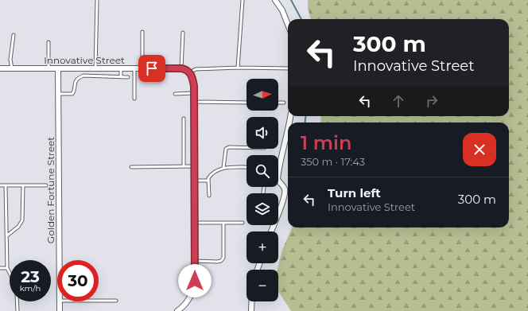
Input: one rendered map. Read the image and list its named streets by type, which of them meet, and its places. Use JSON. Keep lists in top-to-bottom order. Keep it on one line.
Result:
{"streets":{"street":["Innovative Street","Golden Fortune Street"]},"crossings":[["Innovative Street","Golden Fortune Street"]],"north":"right","page":{"turn":["300 m","Innovative Street"],"map_buttons":["+","−"],"heading":["1 min","350 m · 17:43"],"list":[{"name":"Turn left","note":"Innovative Street","value":"300 m"}],"speed":"23 km/h","limit":"30"}}
